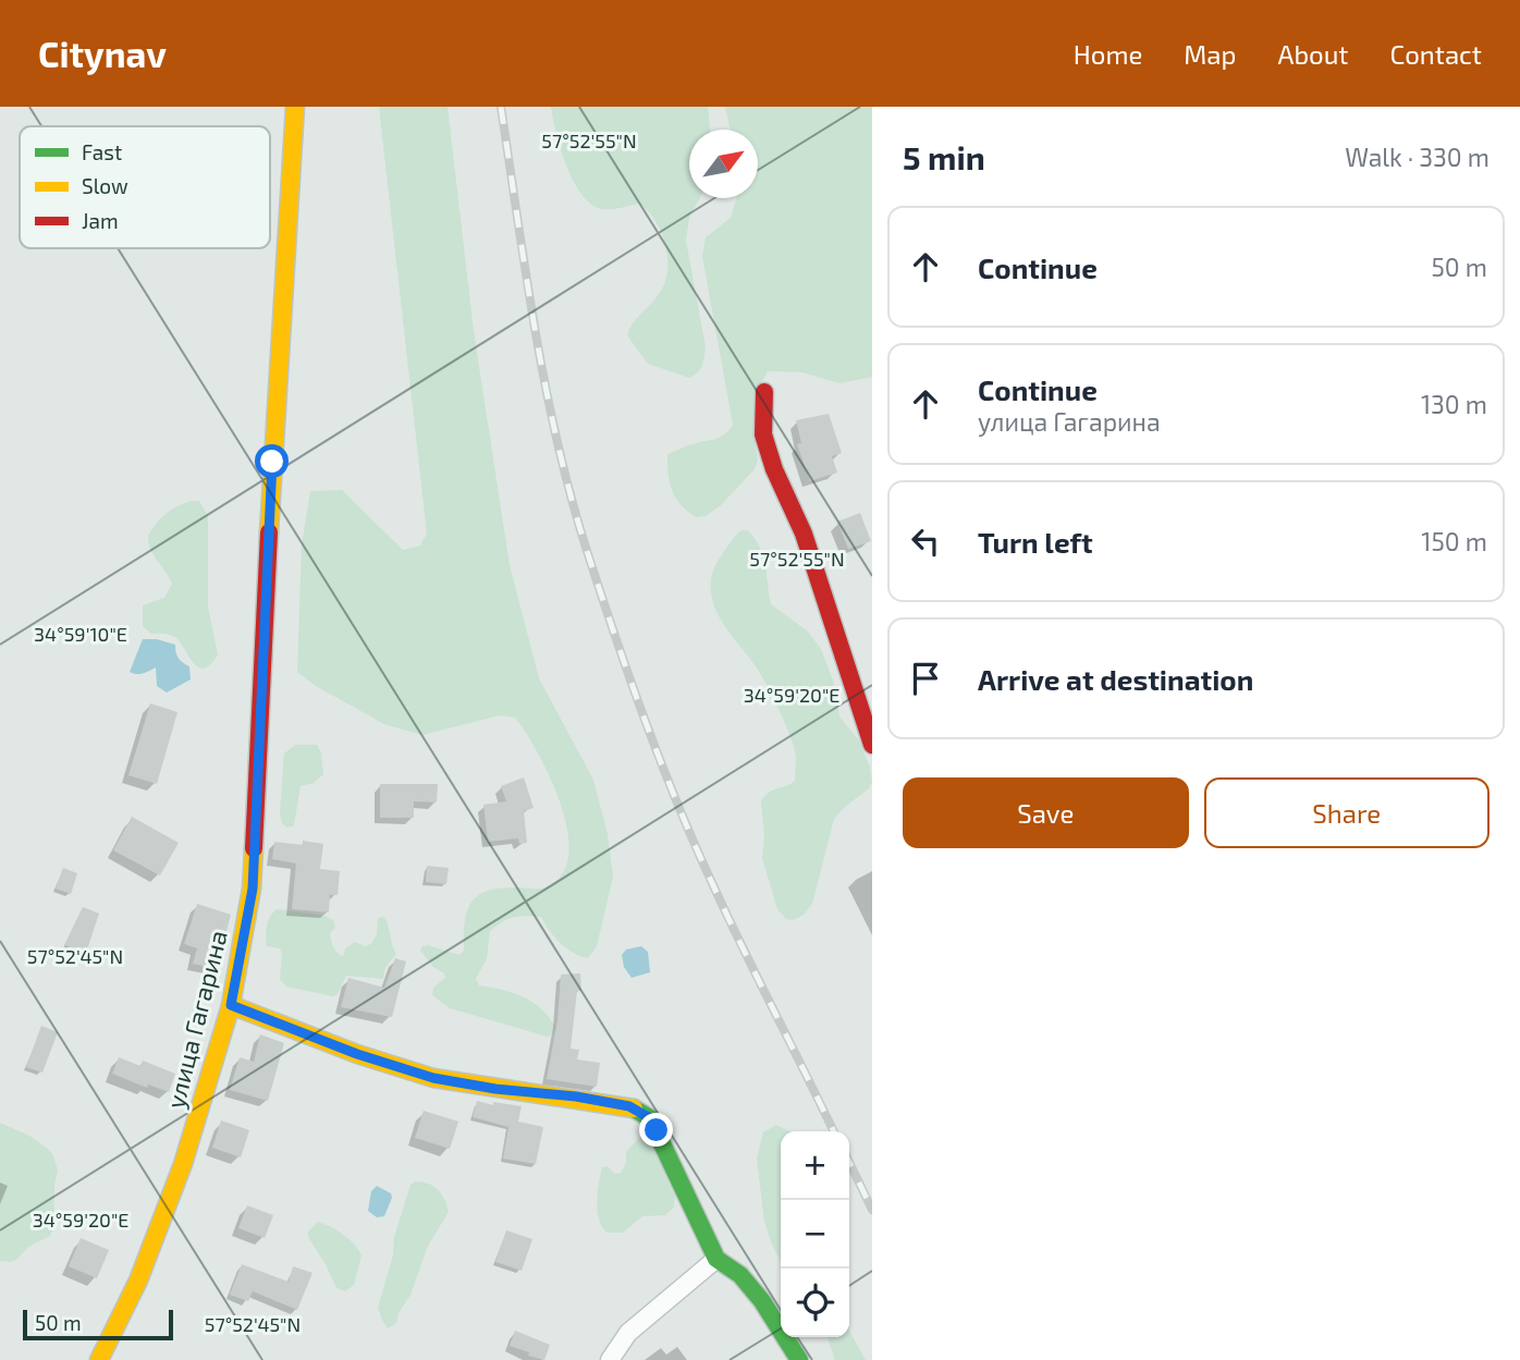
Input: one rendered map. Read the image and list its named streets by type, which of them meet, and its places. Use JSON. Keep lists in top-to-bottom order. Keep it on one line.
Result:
{"streets":{"main road":["улица Гагарина"]},"legend":["Fast","Slow","Jam"],"scale_bar":"50 m","north":"top right","page":{"header":"Citynav","nav":["Home","Map","About","Contact"],"heading":["5 min","Walk · 330 m"],"list":[["Continue","50 m"],["Continue","улица Гагарина","130 m"],["Turn left","150 m"],"Arrive at destination"],"buttons":["Save","Share"],"map_buttons":["+","−"],"scale":"50 m"},"coordinates":["57°52'55\"N","34°59'10\"E","34°59'20\"E","57°52'45\"N"]}
